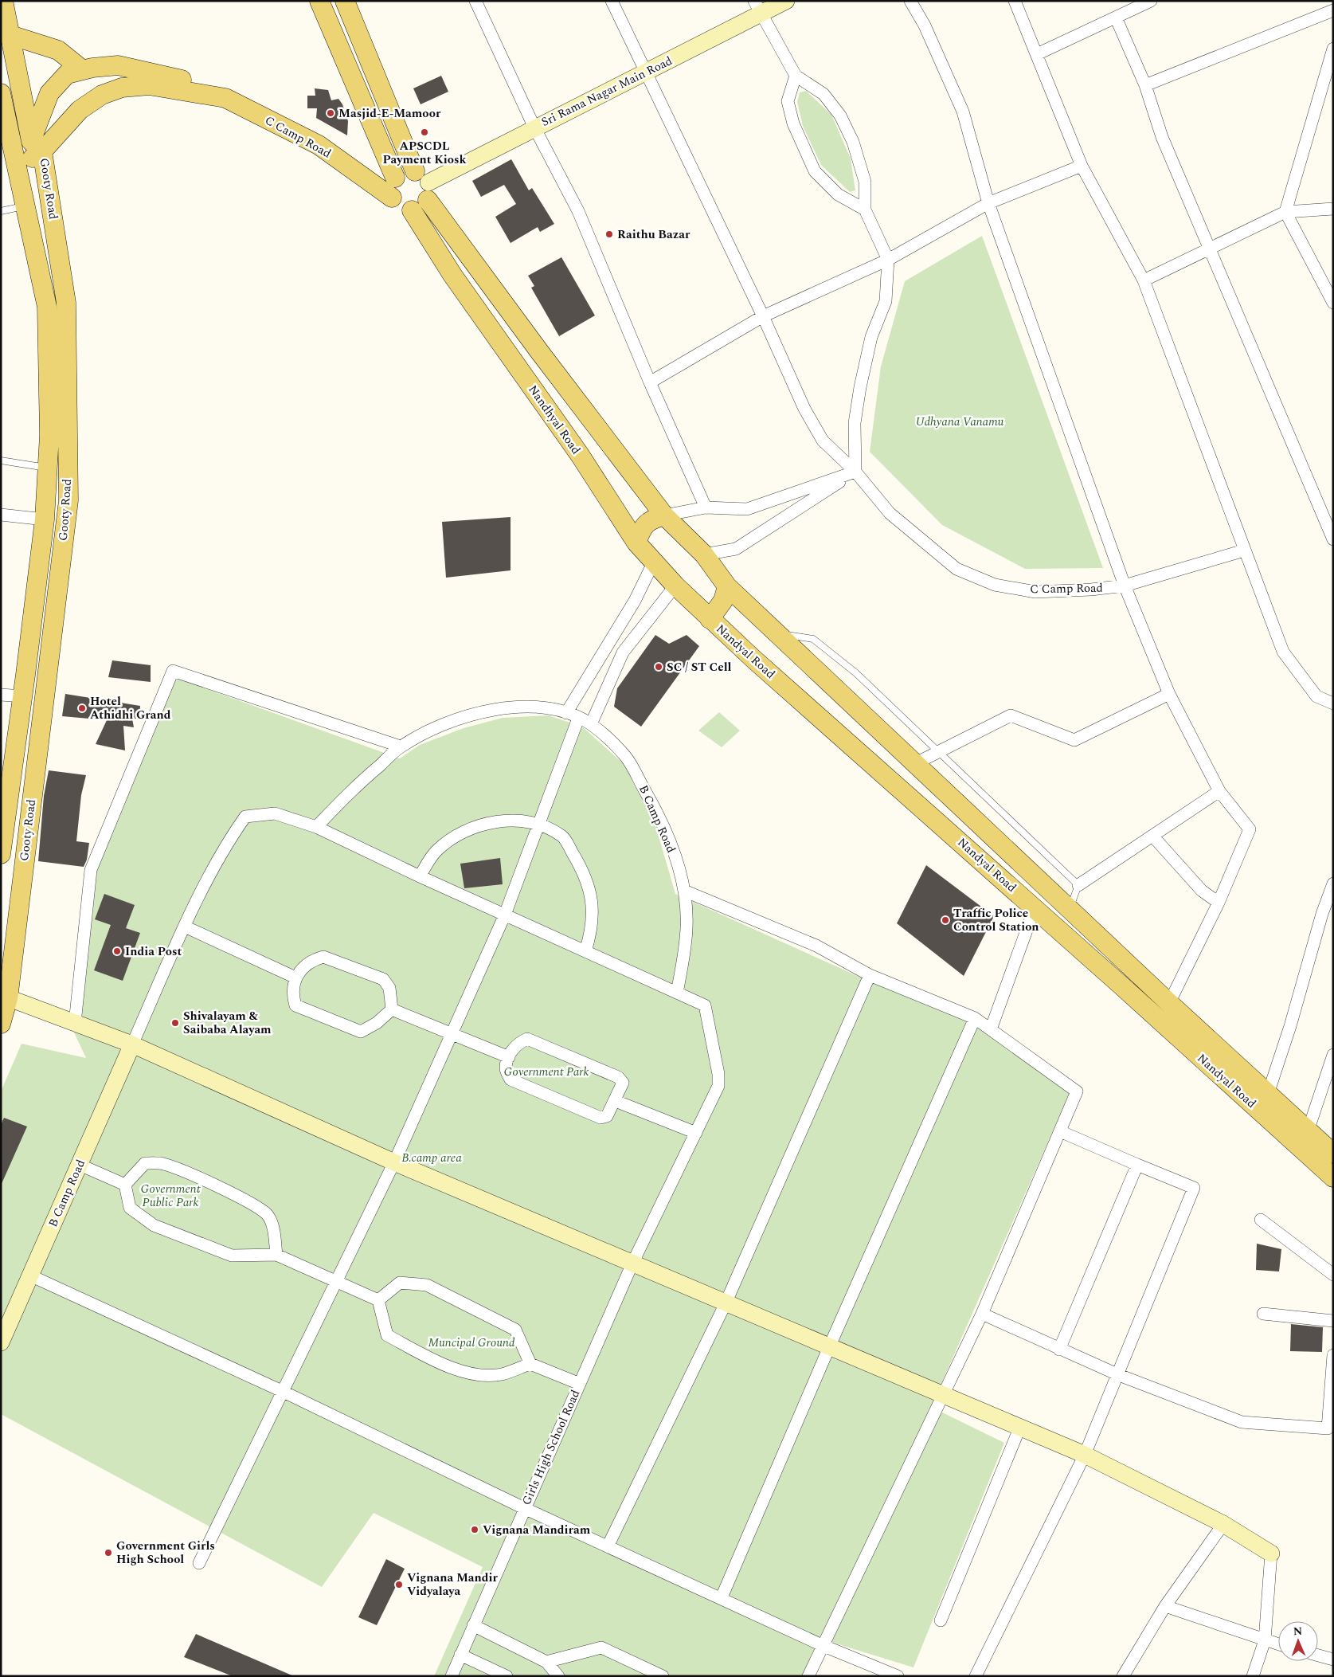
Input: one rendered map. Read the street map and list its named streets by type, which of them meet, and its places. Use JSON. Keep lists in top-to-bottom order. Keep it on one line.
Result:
{"streets":{"main road":["C Camp Road","Gooty Road","Nandhyal Road","Nandyal Road"],"street":["Sri Rama Nagar Main Road","B Camp Road","Girls High School Road"]},"crossings":[["Sri Rama Nagar Main Road","C Camp Road"],["Sri Rama Nagar Main Road","Nandhyal Road"],["Sri Rama Nagar Main Road","Nandyal Road"],["C Camp Road","Nandhyal Road"],["C Camp Road","Nandyal Road"],["Nandhyal Road","Nandyal Road"],["B Camp Road","Girls High School Road"]],"parks":["Udhyana Vanamu","Government Park","B.camp area","Government Public Park","Muncipal Ground"],"places":["Masjid-E-Mamoor","APSCDL Payment Kiosk","Raithu Bazar","SC / ST Cell","Hotel Athidhi Grand","Traffic Police Control Station","India Post","Shivalayam & Saibaba Alayam","Vignana Mandiram","Government Girls High School","Vignana Mandir Vidyalaya"],"north":"top"}
